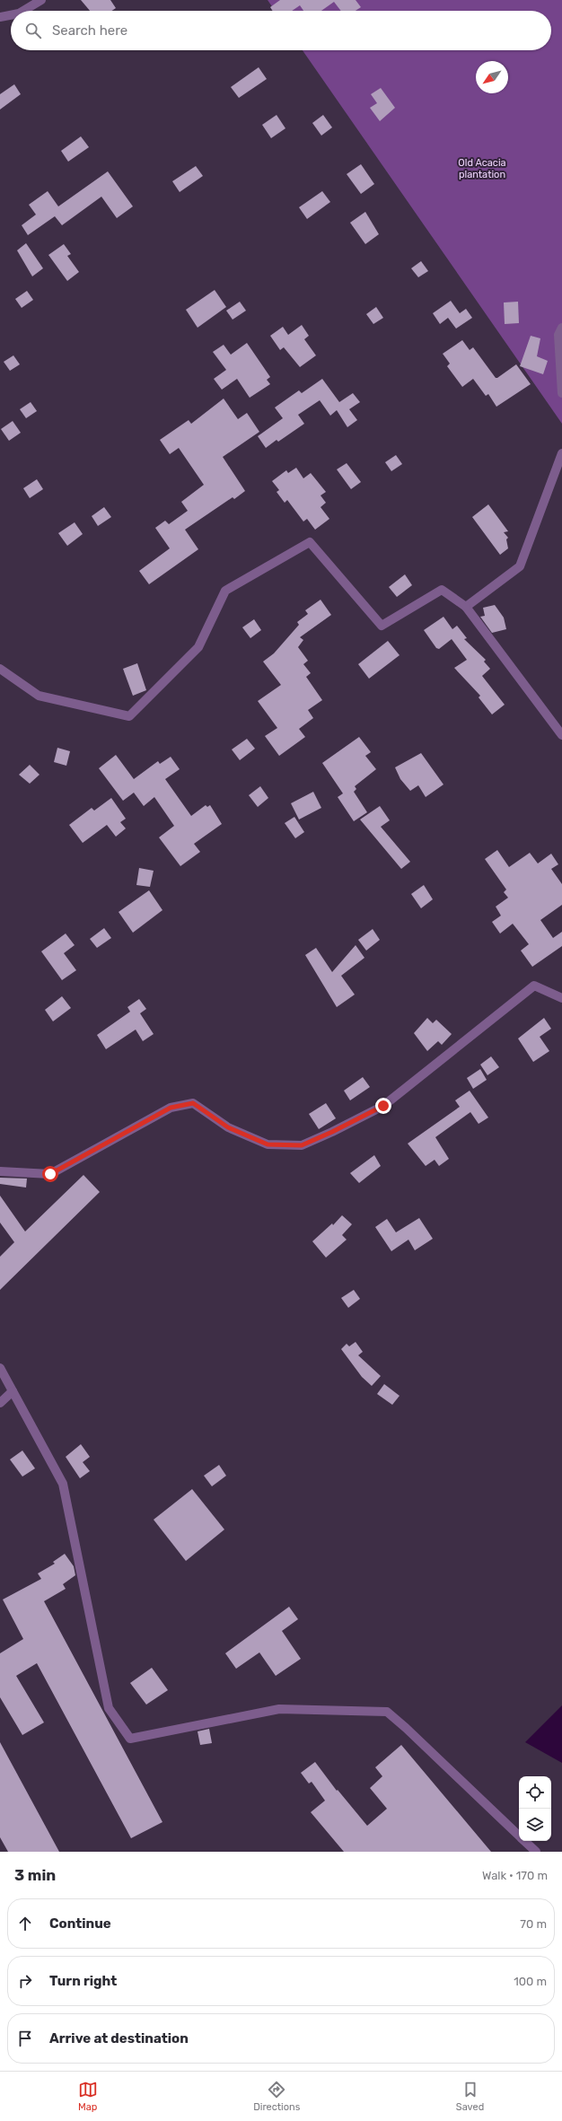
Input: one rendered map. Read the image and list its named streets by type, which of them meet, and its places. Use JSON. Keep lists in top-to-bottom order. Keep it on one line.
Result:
{"parks":["Old Acacia plantation"],"north":"bottom left","page":{"search":"Search here","heading":["3 min","Walk · 170 m"],"list":[["Continue","70 m"],["Turn right","100 m"],"Arrive at destination"],"nav":["Map","Directions","Saved"]}}
